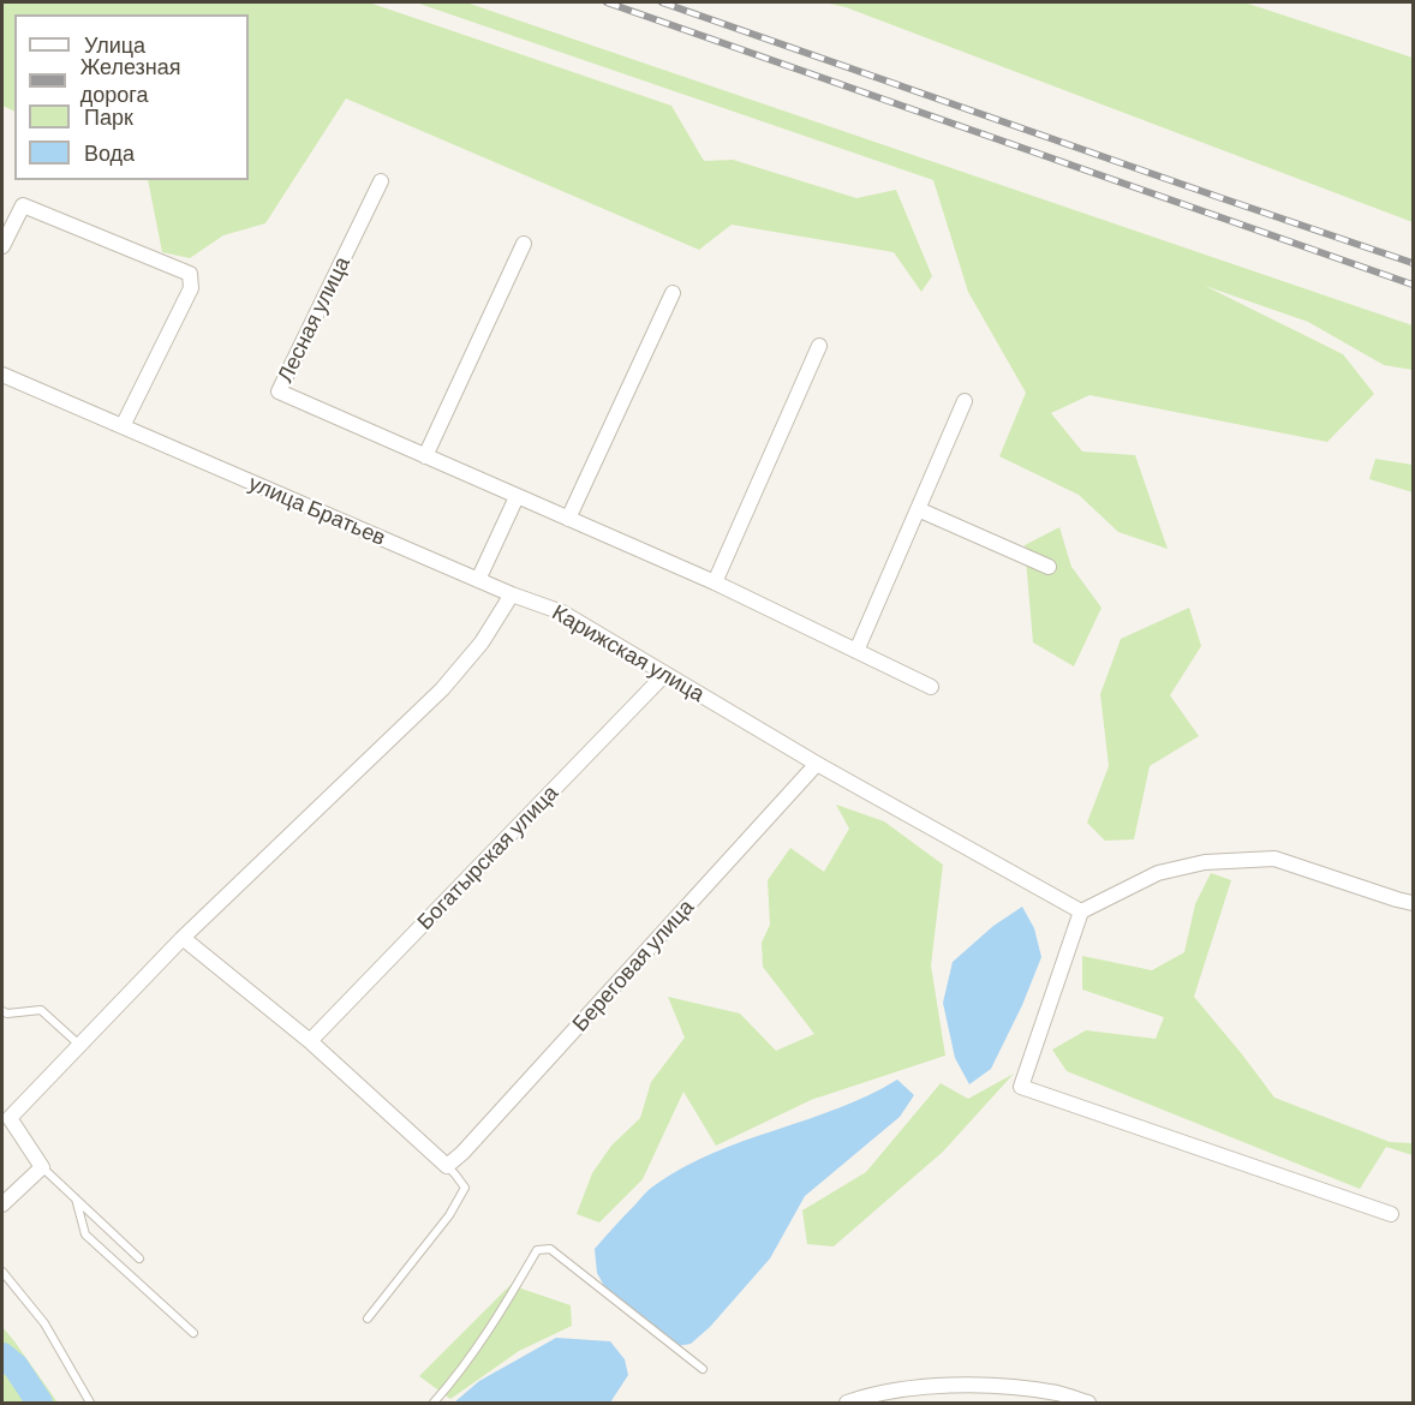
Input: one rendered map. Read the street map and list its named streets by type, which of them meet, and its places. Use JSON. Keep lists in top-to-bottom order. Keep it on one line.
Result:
{"streets":{"street":["Лесная улица","улица Братьев","Карижская улица","Богатырская улица","Береговая улица"]},"crossings":[["улица Братьев","Карижская улица"],["Карижская улица","Богатырская улица"],["Карижская улица","Береговая улица"]],"legend":["Улица","Железная дорога","Парк","Вода"]}
